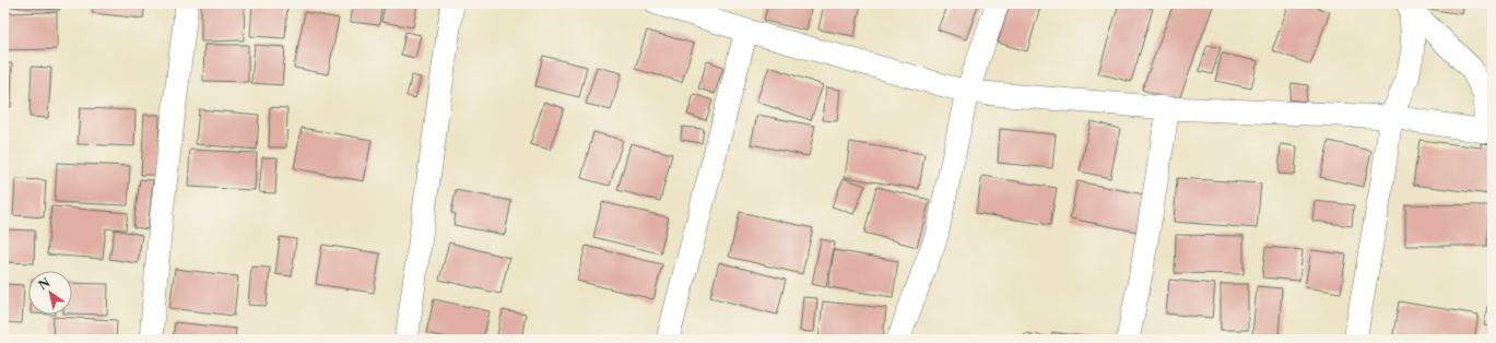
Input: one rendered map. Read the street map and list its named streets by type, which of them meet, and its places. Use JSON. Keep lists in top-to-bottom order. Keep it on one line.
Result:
{"north":"top left"}
